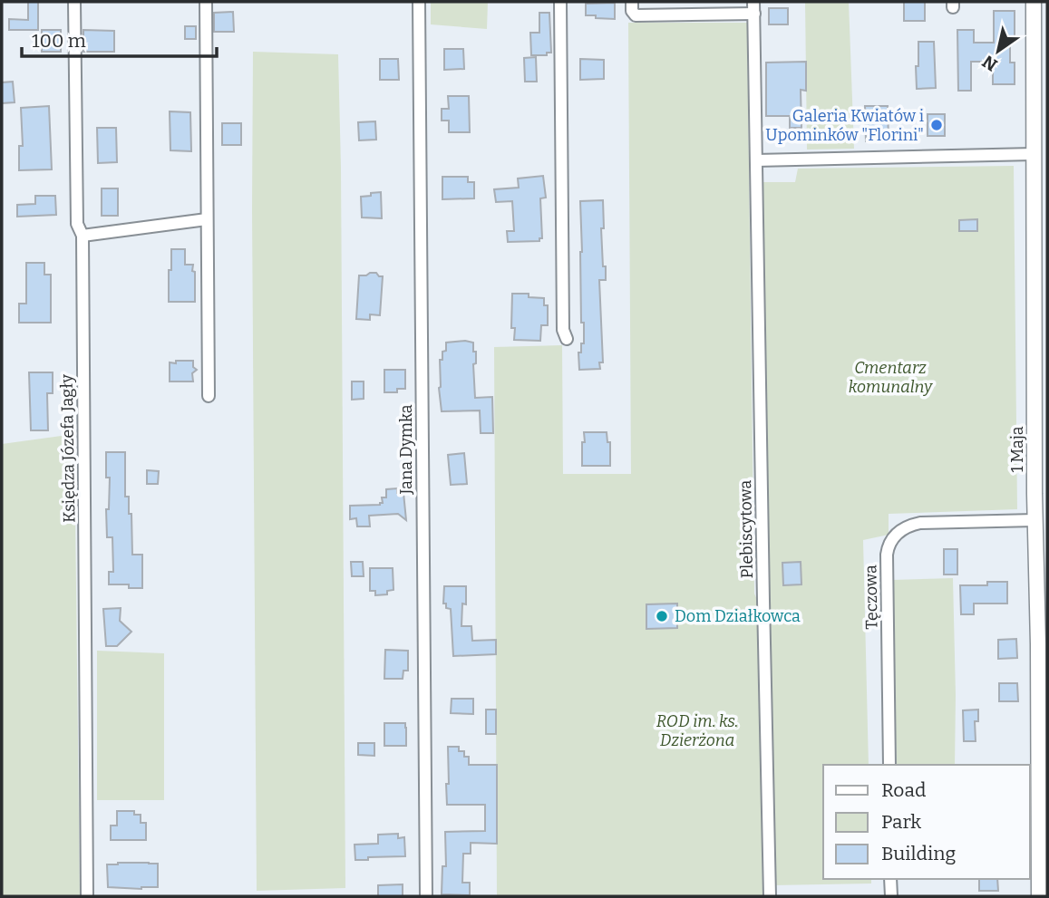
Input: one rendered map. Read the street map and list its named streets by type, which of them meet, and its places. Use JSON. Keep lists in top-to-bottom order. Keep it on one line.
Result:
{"streets":{"street":["Księdza Józefa Jagły","Jana Dymka","1 Maja","Plebiscytowa","Tęczowa"]},"crossings":[["1 Maja","Tęczowa"]],"parks":["Cmentarz komunalny","ROD im. ks. Dzierżona"],"places":["Galeria Kwiatów i Upominków \"Florini\"","Dom Działkowca"],"legend":["Road","Park","Building"],"scale_bar":"100 m","north":"bottom left"}
